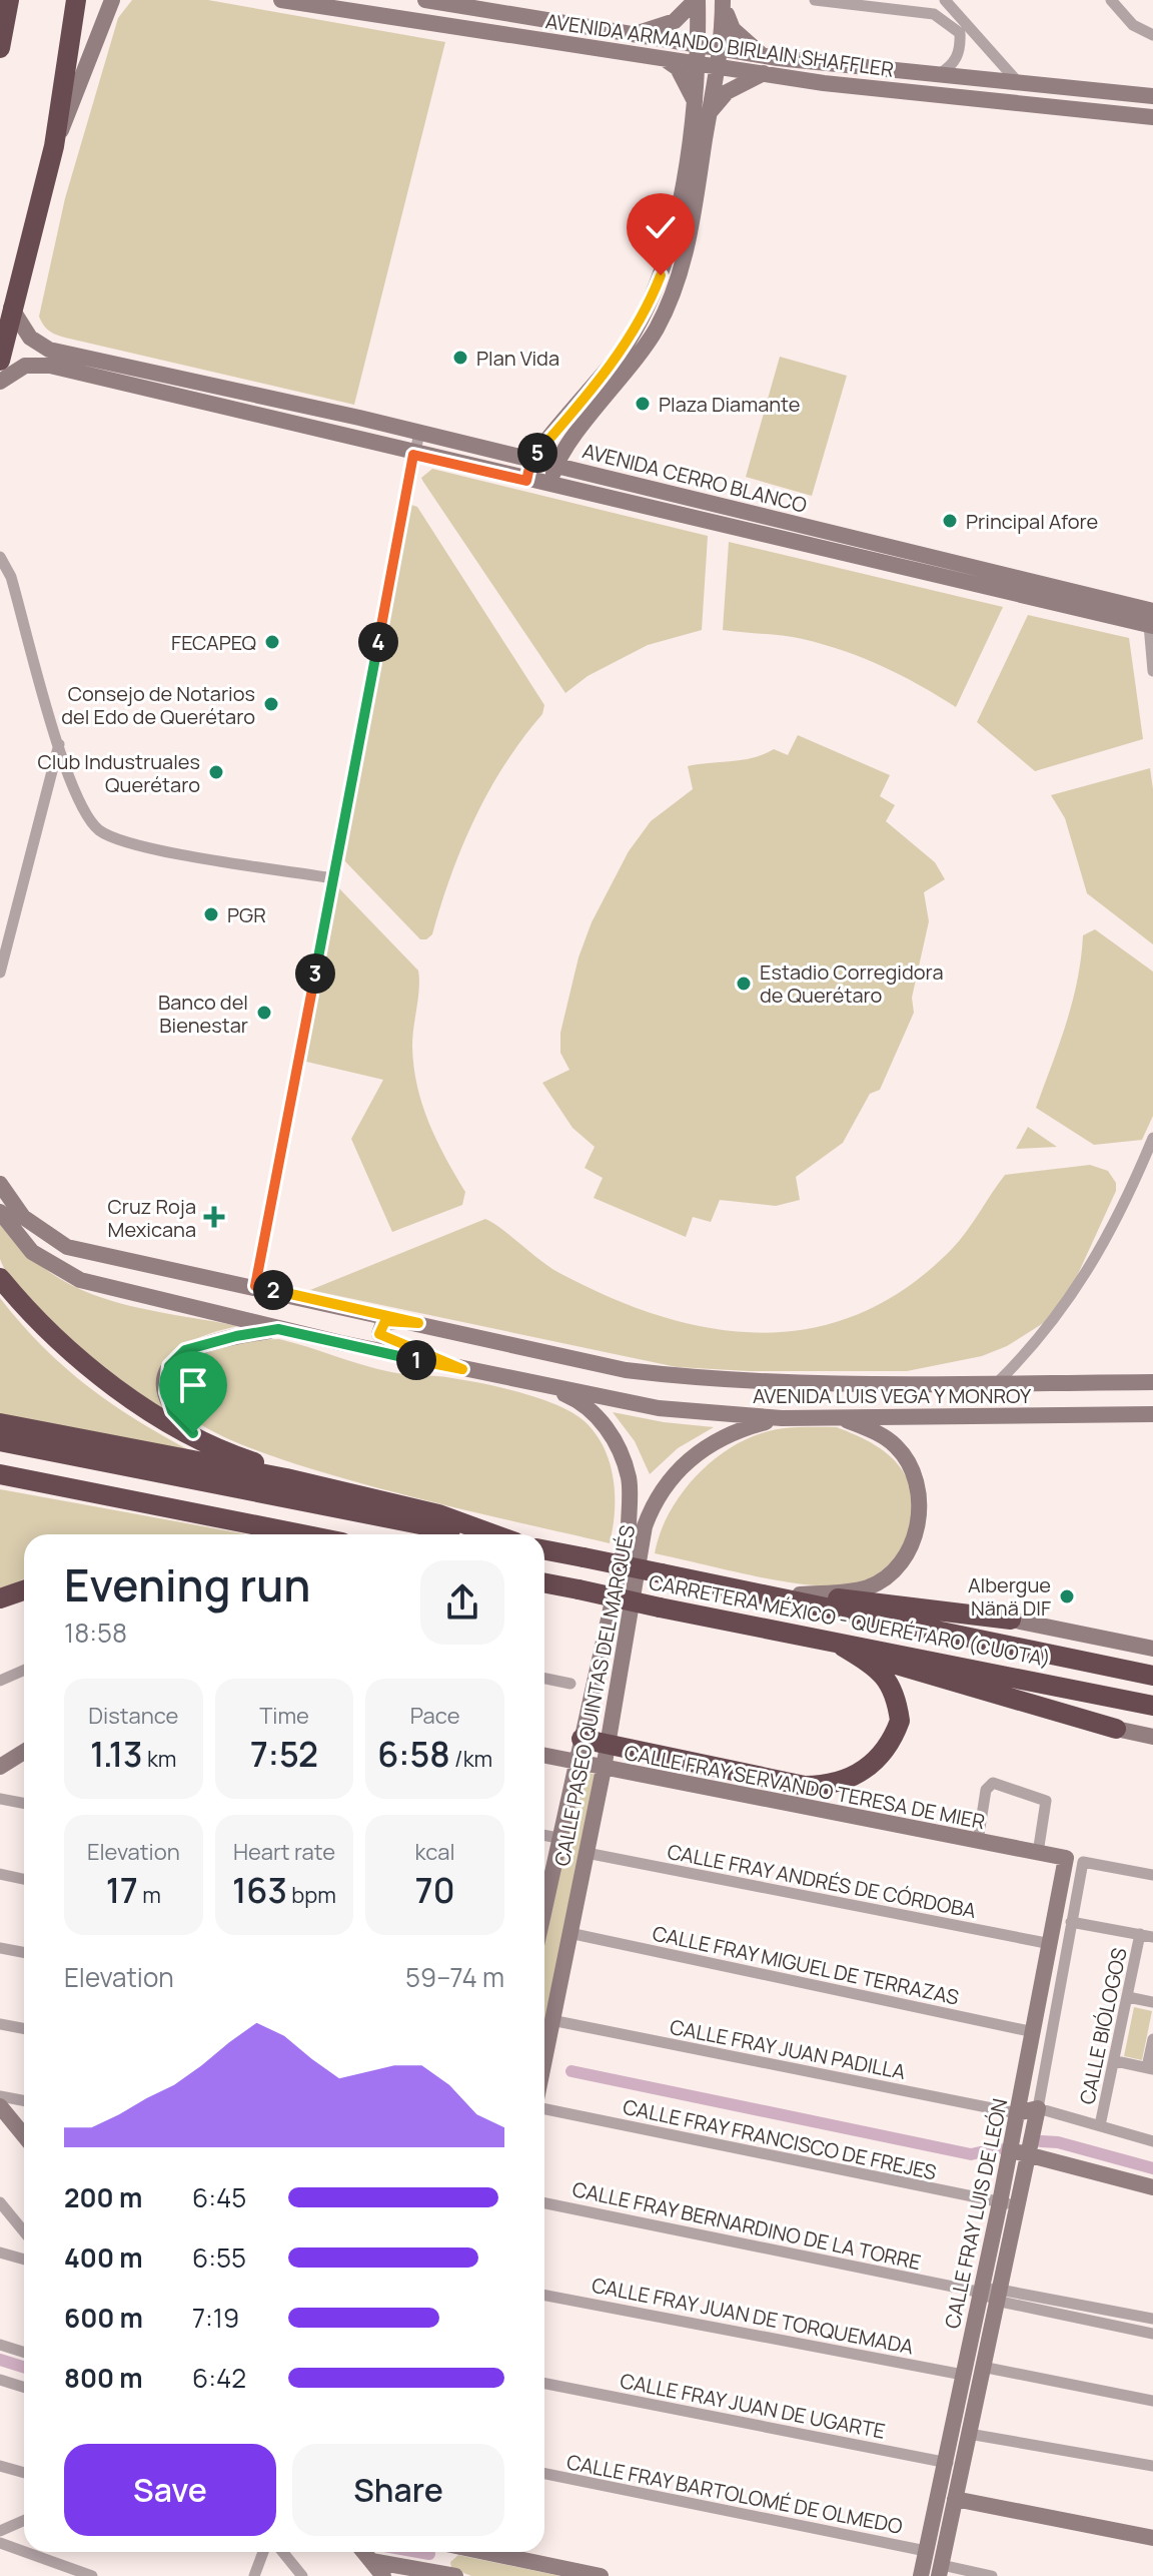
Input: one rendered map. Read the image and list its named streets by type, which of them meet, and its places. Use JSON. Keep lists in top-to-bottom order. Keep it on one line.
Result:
{"streets":{"highway":["CARRETERA MÉXICO - QUERÉTARO (CUOTA)"],"street":["AVENIDA ARMANDO BIRLAIN SHAFFLER","AVENIDA CERRO BLANCO","AVENIDA LUIS VEGA Y MONROY","CALLE PASEO QUINTAS DEL MARQUÉS","CALLE FRAY SERVANDO TERESA DE MIER","CALLE FRAY ANDRÉS DE CÓRDOBA","CALLE FRAY MIGUEL DE TERRAZAS","CALLE BIÓLOGOS","CALLE FRAY JUAN PADILLA","CALLE FRAY FRANCISCO DE FREJES","CALLE FRAY LUIS DE LEÓN","CALLE FRAY BERNARDINO DE LA TORRE","CALLE FRAY JUAN DE TORQUEMADA","CALLE FRAY JUAN DE UGARTE","CALLE FRAY BARTOLOMÉ DE OLMEDO"]},"crossings":[["AVENIDA LUIS VEGA Y MONROY","CALLE PASEO QUINTAS DEL MARQUÉS"],["CALLE PASEO QUINTAS DEL MARQUÉS","CALLE FRAY SERVANDO TERESA DE MIER"],["CALLE PASEO QUINTAS DEL MARQUÉS","CALLE FRAY ANDRÉS DE CÓRDOBA"],["CALLE PASEO QUINTAS DEL MARQUÉS","CALLE FRAY MIGUEL DE TERRAZAS"],["CALLE PASEO QUINTAS DEL MARQUÉS","CALLE FRAY JUAN PADILLA"],["CALLE FRAY SERVANDO TERESA DE MIER","CALLE FRAY LUIS DE LEÓN"],["CALLE FRAY ANDRÉS DE CÓRDOBA","CALLE FRAY LUIS DE LEÓN"],["CALLE FRAY MIGUEL DE TERRAZAS","CALLE FRAY LUIS DE LEÓN"],["CALLE FRAY JUAN PADILLA","CALLE FRAY LUIS DE LEÓN"],["CALLE FRAY FRANCISCO DE FREJES","CALLE FRAY LUIS DE LEÓN"],["CALLE FRAY LUIS DE LEÓN","CALLE FRAY BERNARDINO DE LA TORRE"],["CALLE FRAY LUIS DE LEÓN","CALLE FRAY JUAN DE TORQUEMADA"],["CALLE FRAY LUIS DE LEÓN","CALLE FRAY JUAN DE UGARTE"],["CALLE FRAY LUIS DE LEÓN","CALLE FRAY BARTOLOMÉ DE OLMEDO"]],"places":{"other":["Plan Vida","Plaza Diamante","Principal Afore","FECAPEQ","Consejo de Notarios del Edo de Querétaro","Club Industruales Querétaro","PGR","Estadio Corregidora de Querétaro","Banco del Bienestar","Albergue Nänä DIF"],"health":["Cruz Roja Mexicana"]},"page":{"pins":["5","4","3","2","1"],"heading":["Evening run","18:58"],"stats":[["Distance","1.13 km"],["Time","7:52"],["Pace","6:58 /km"],["Elevation","17 m"],["Heart rate","163 bpm"],["kcal","70"]],"chart":["Elevation","59–74 m"],"list":[{"name":"200 m","note":"6:45"},{"name":"400 m","note":"6:55"},{"name":"600 m","note":"7:19"},{"name":"800 m","note":"6:42"}],"buttons":["Save","Share"]}}
